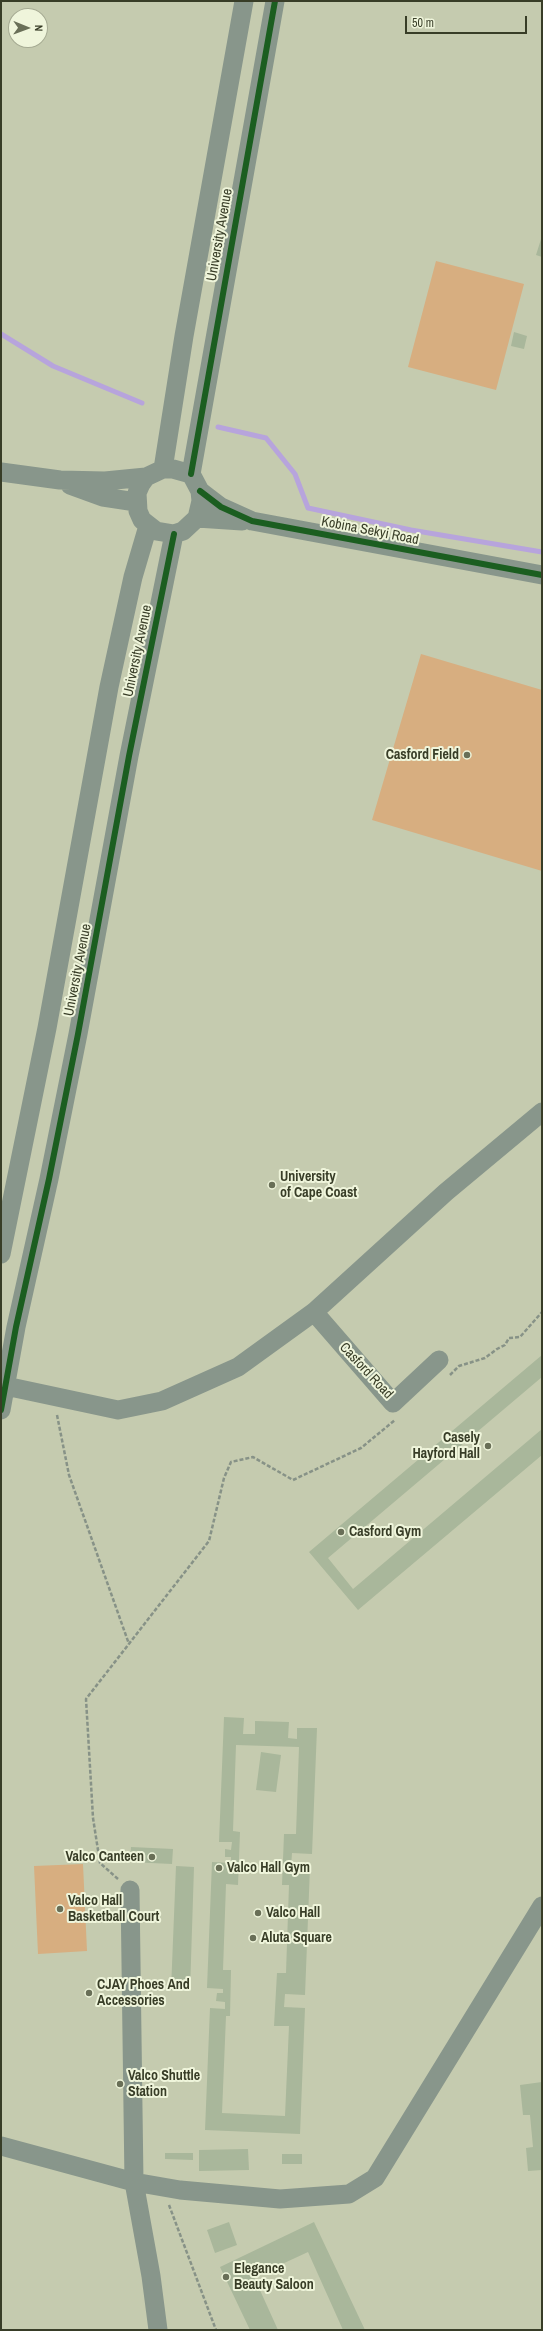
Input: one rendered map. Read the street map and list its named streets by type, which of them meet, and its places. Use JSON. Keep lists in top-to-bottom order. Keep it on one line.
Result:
{"streets":{"street":["University Avenue","Kobina Sekyi Road","Casford Road"]},"crossings":[["University Avenue","Kobina Sekyi Road"]],"places":["Casford Field","University of Cape Coast","Casely Hayford Hall","Casford Gym","Valco Canteen","Valco Hall Gym","Valco Hall Basketball Court","Valco Hall","Aluta Square","CJAY Phoes And Accessories","Valco Shuttle Station","Elegance Beauty Saloon"],"scale_bar":"50 m","north":"right"}
